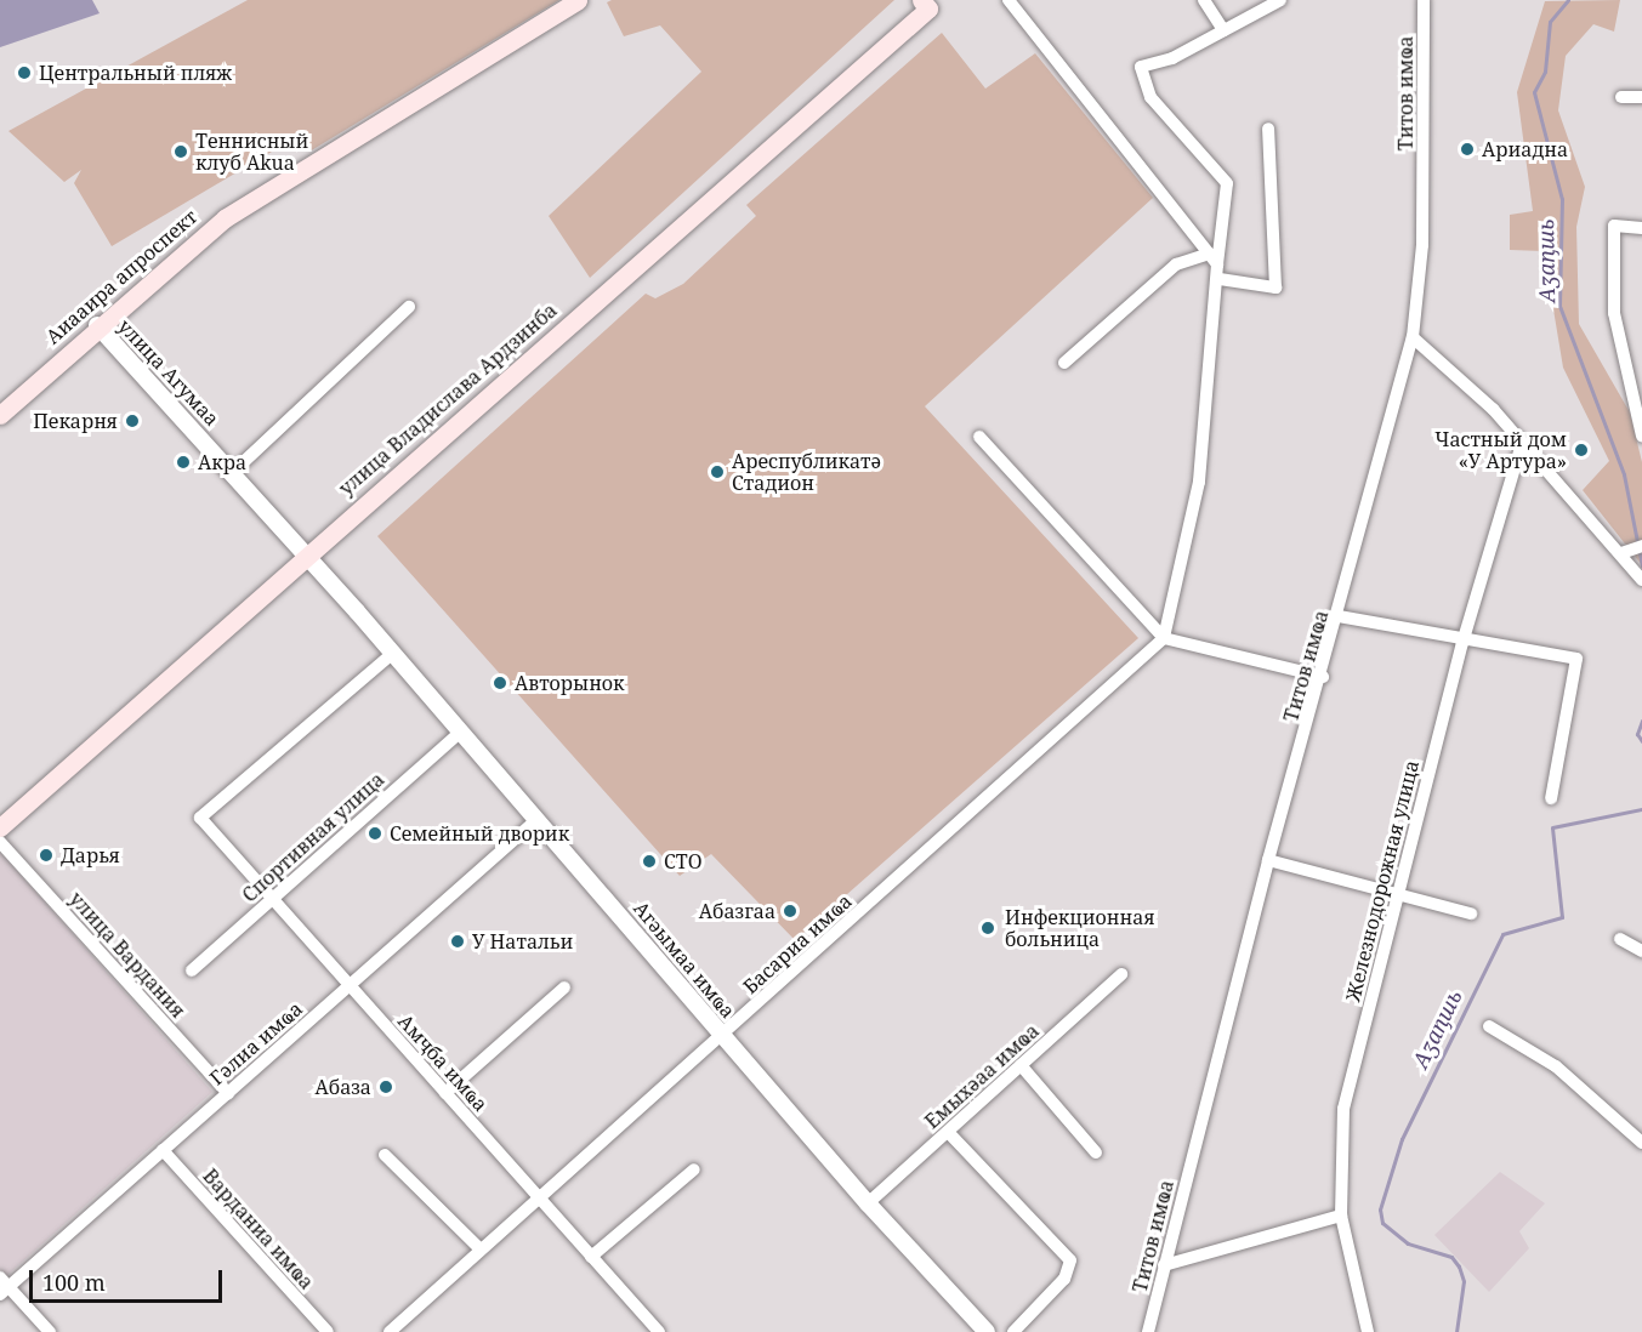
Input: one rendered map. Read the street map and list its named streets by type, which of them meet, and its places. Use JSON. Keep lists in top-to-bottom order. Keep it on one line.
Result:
{"streets":{"main road":["Аиааира апроспект","улица Владислава Ардзинба"],"street":["Титов имҩа","улица Агумаа","Спортивная улица","Железнодорожная улица","Басариа имҩа","улица Вардания","Агәымаа имҩа","Гәлиа имҩа","Амҷба имҩа","Емыхәаа имҩа","Варданиа имҩа"]},"crossings":[["Аиааира апроспект","улица Агумаа"],["улица Агумаа","улица Владислава Ардзинба"],["улица Агумаа","Агәымаа имҩа"],["Спортивная улица","Агәымаа имҩа"],["Спортивная улица","Амҷба имҩа"],["Басариа имҩа","Агәымаа имҩа"],["Басариа имҩа","Амҷба имҩа"],["улица Вардания","Гәлиа имҩа"],["Агәымаа имҩа","Гәлиа имҩа"],["Агәымаа имҩа","Амҷба имҩа"],["Агәымаа имҩа","Емыхәаа имҩа"],["Гәлиа имҩа","Амҷба имҩа"],["Гәлиа имҩа","Варданиа имҩа"]],"water":["Аӡаԥшь"],"places":["Центральный пляж","Ариадна","Теннисный клуб Akua","Пекарня","Частный дом «У Артура»","Акра","Ареспубликатә Стадион","Авторынок","Семейный дворик","Дарья","СТО","Абазгаа","Инфекционная больница","У Натальи","Абаза"],"scale_bar":"100 m"}
